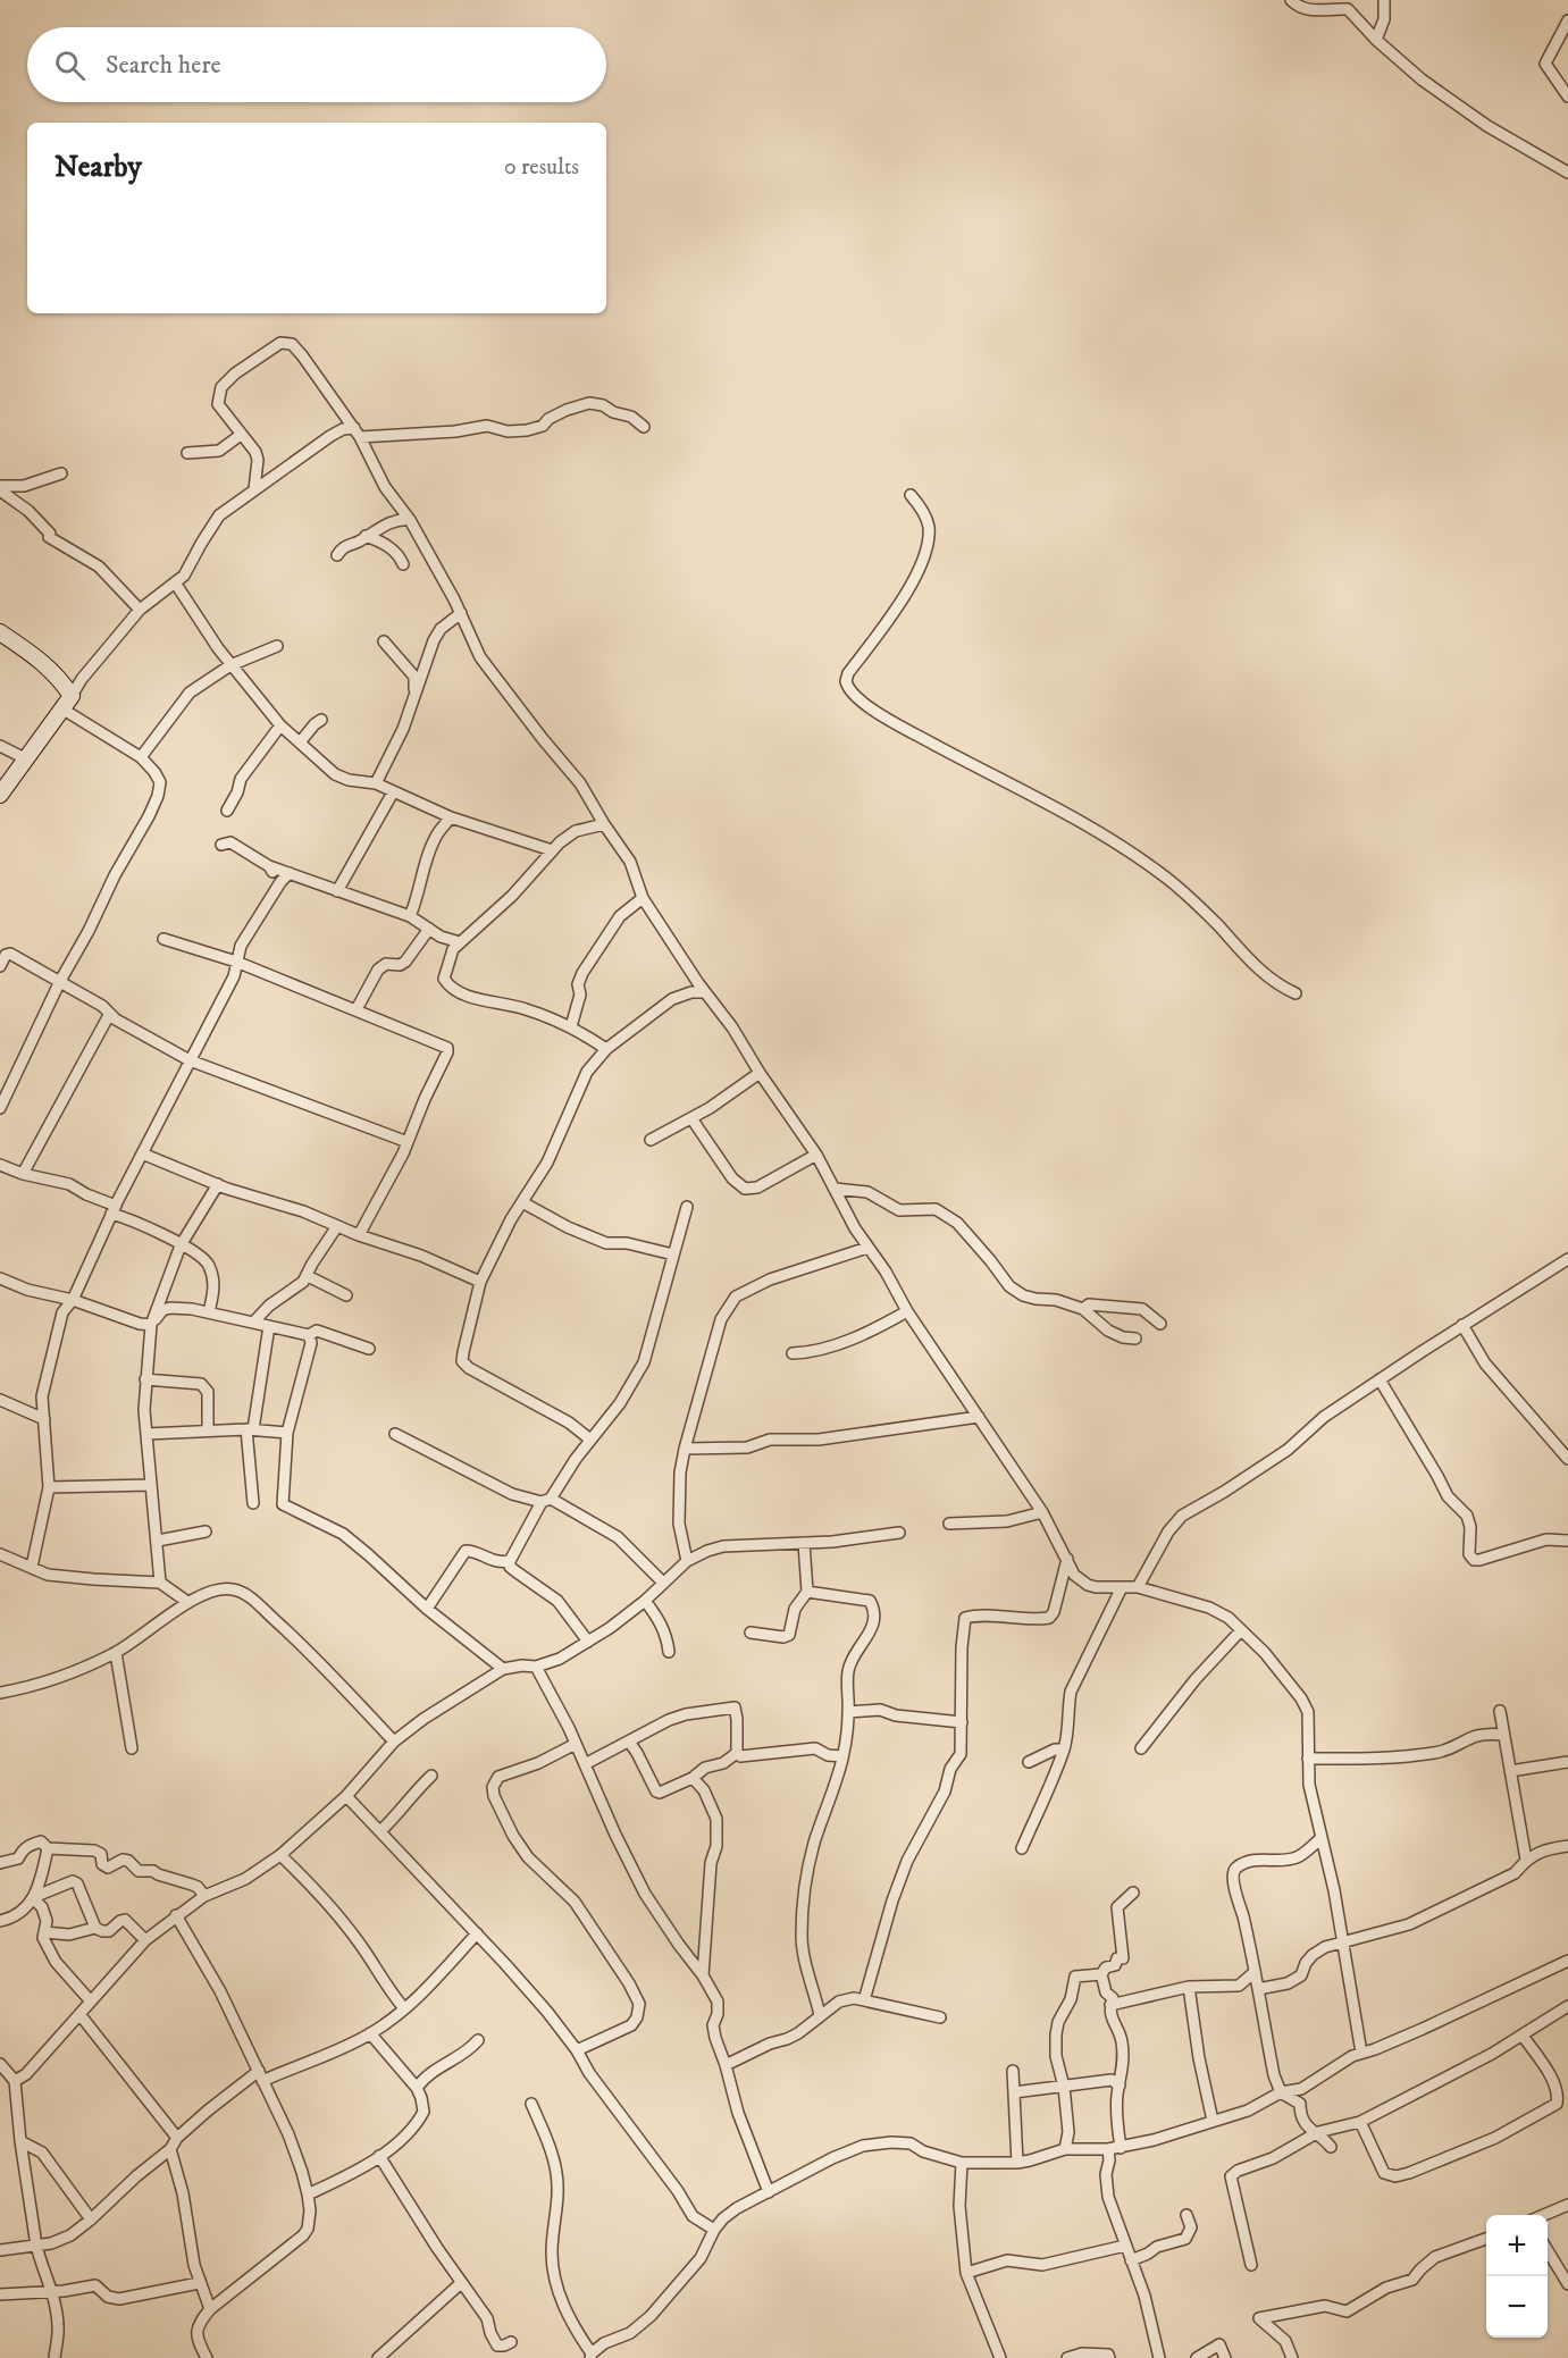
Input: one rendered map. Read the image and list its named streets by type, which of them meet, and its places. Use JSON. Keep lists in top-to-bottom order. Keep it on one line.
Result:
{"page":{"search":"Search here","heading":["Nearby","0 results"],"map_buttons":["+","−"]}}
